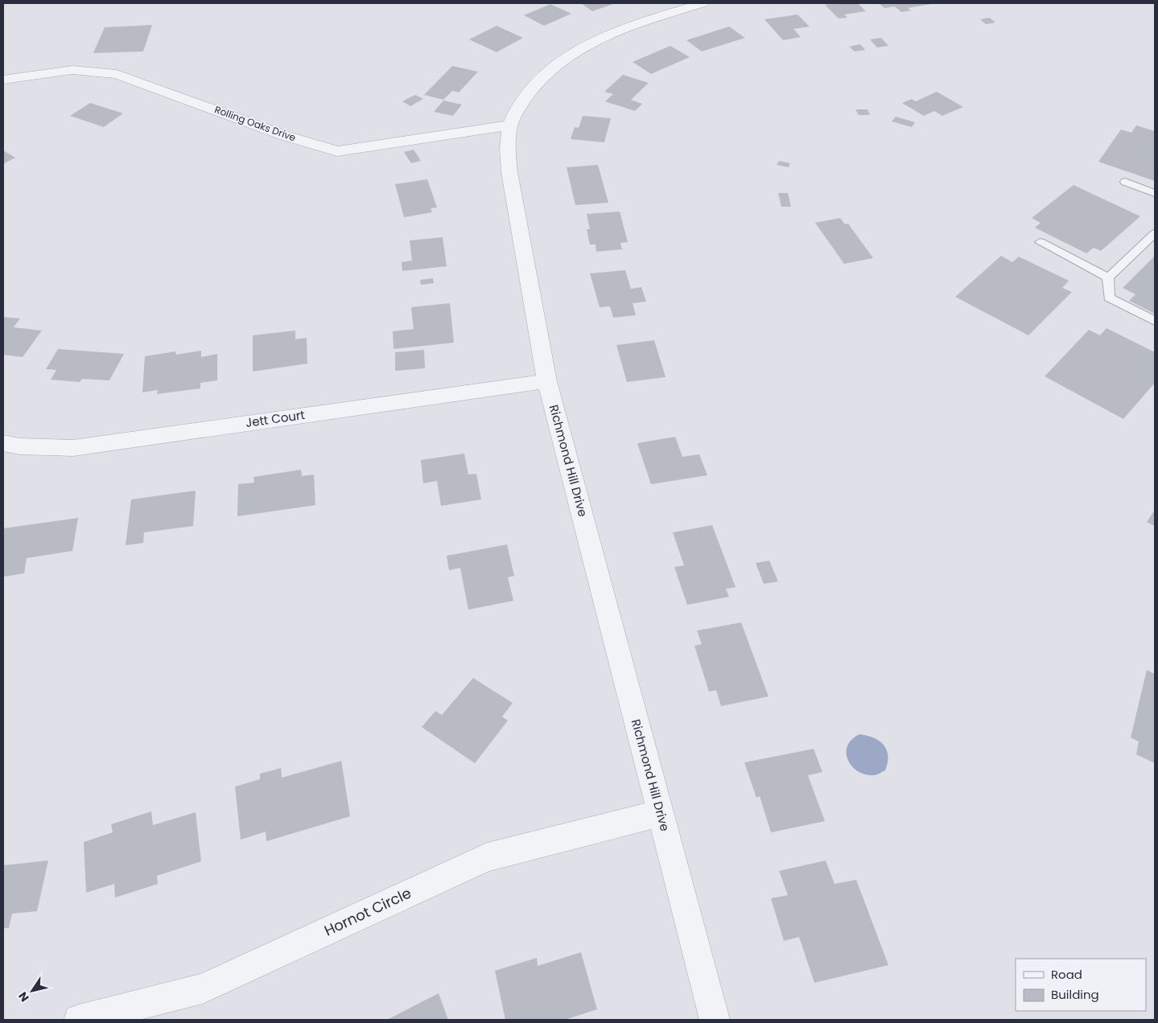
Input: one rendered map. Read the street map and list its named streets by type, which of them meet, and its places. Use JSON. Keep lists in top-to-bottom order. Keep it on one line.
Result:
{"streets":{"street":["Rolling Oaks Drive","Jett Court","Richmond Hill Drive","Hornot Circle"]},"crossings":[["Rolling Oaks Drive","Richmond Hill Drive"],["Jett Court","Richmond Hill Drive"],["Richmond Hill Drive","Hornot Circle"]],"legend":["Road","Building"],"north":"bottom left"}
